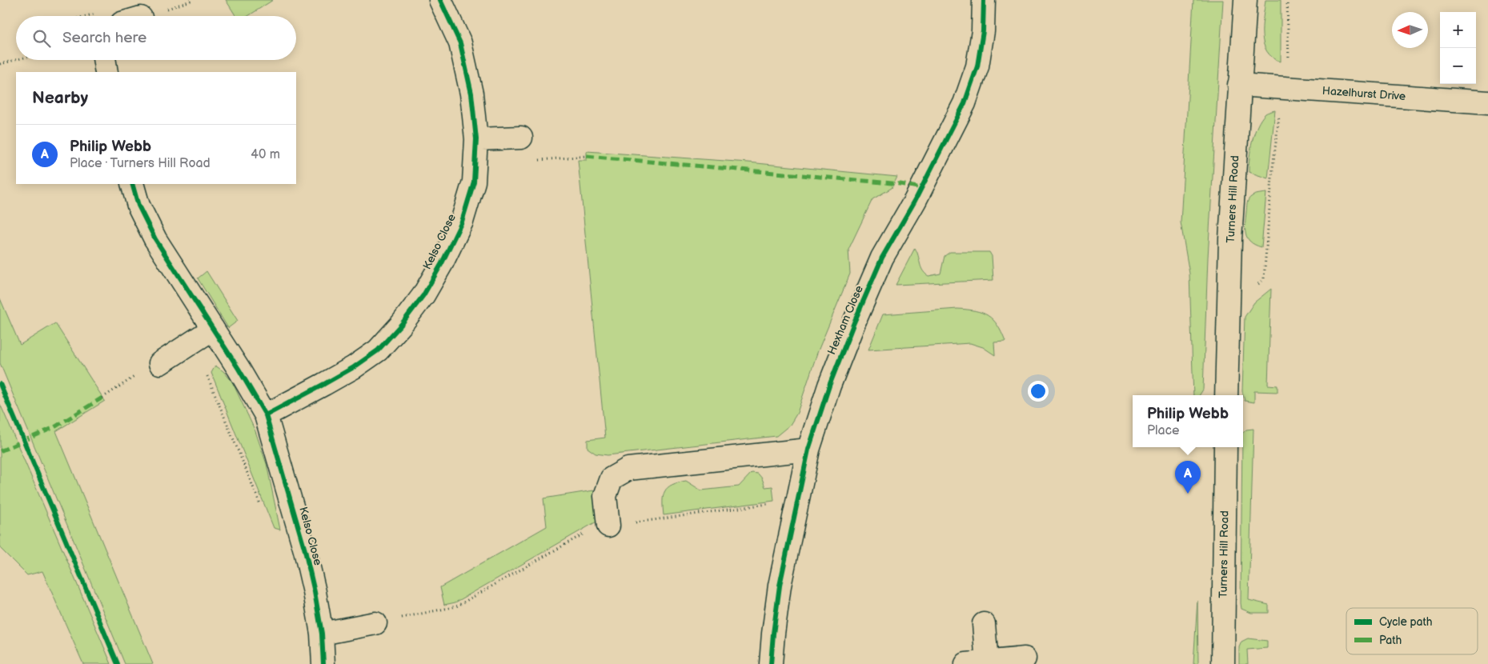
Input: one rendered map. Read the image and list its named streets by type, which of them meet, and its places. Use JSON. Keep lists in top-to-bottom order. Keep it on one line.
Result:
{"streets":{"street":["Hazelhurst Drive","Turners Hill Road","Kelso Close","Hexham Close"]},"crossings":[["Hazelhurst Drive","Turners Hill Road"]],"legend":["Cycle path","Path"],"north":"left","page":{"map_buttons":["+","−"],"search":"Search here","heading":"Nearby","list":[{"mark":"A","name":"Philip Webb","note":"Place · Turners Hill Road","value":"40 m"}],"popup":["Philip Webb","Place"],"pins":"A"}}
